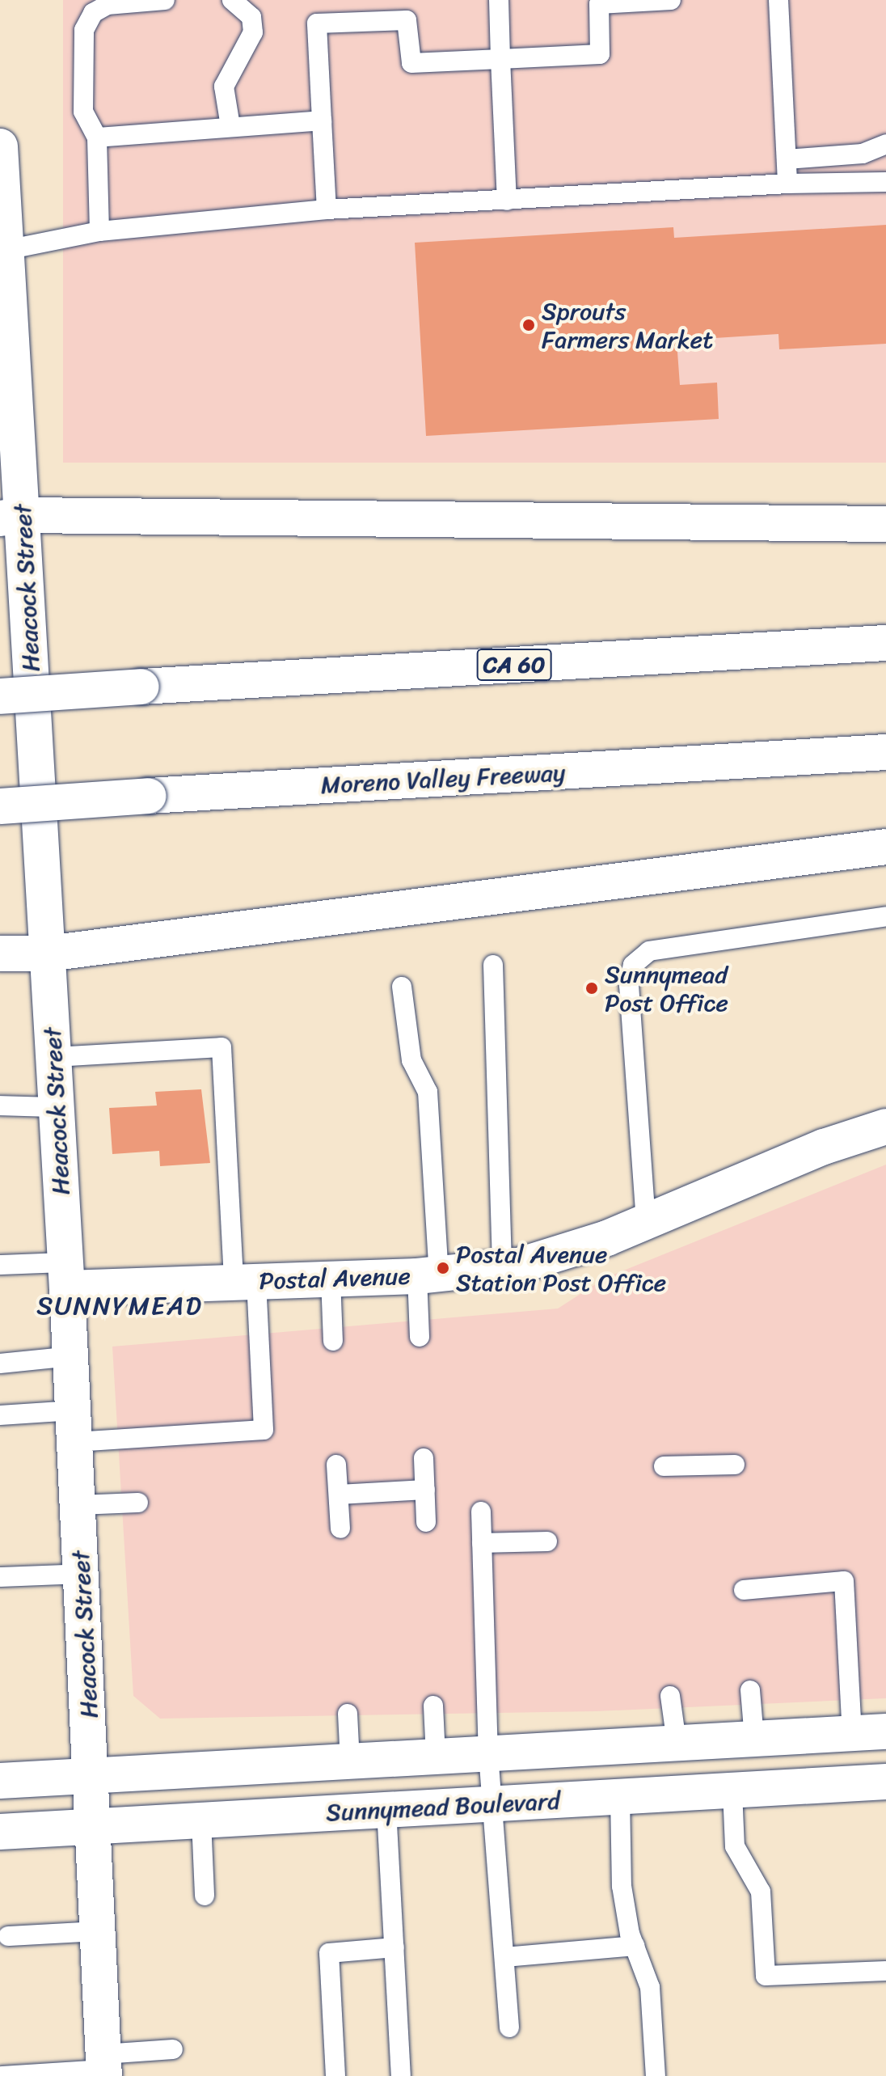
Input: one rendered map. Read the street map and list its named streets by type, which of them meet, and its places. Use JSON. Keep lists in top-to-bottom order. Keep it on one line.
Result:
{"streets":{"main road":["Heacock Street","CA 60","Moreno Valley Freeway","Postal Avenue","Sunnymead Boulevard"]},"crossings":[["Heacock Street","Postal Avenue"],["Heacock Street","Sunnymead Boulevard"]],"districts":["SUNNYMEAD"],"places":["Sprouts Farmers Market","Sunnymead Post Office","Postal Avenue Station Post Office"]}
